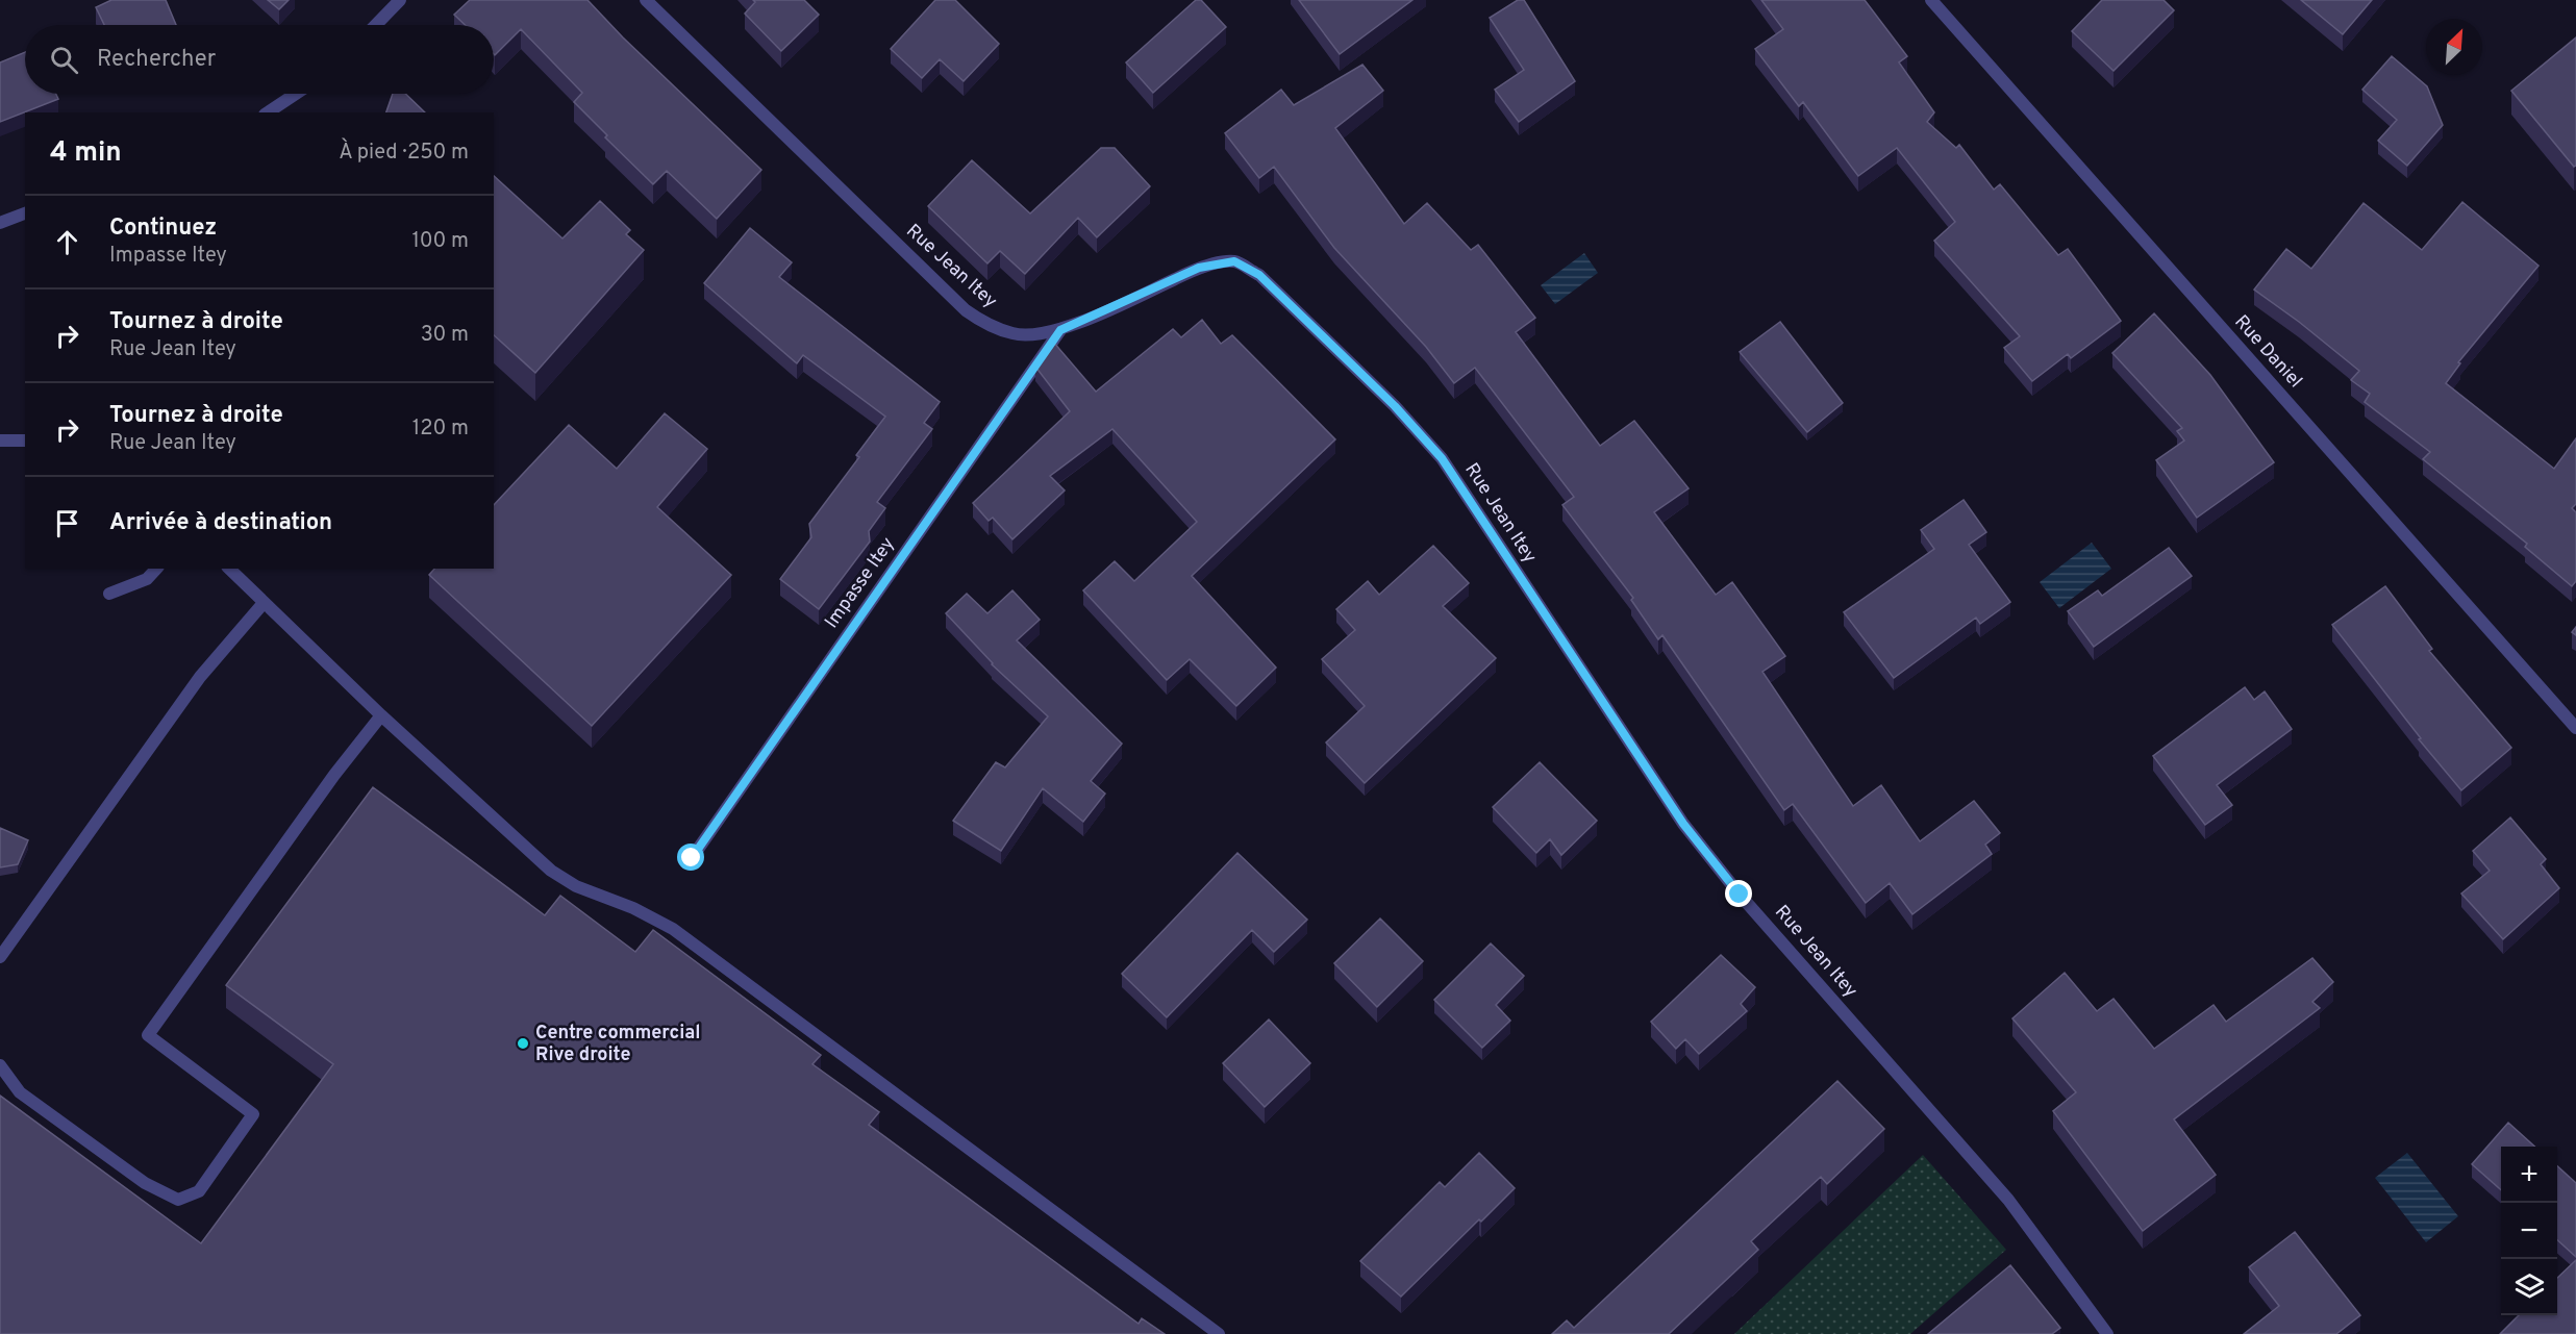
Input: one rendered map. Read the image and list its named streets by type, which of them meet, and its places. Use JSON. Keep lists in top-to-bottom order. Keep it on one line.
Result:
{"streets":{"street":["Rue Jean Itey","Rue Daniel","Impasse Itey"]},"crossings":[["Rue Jean Itey","Impasse Itey"]],"places":["Centre commercial Rive droite"],"north":"top right","page":{"search":"Rechercher","heading":["4 min","À pied · 250 m"],"list":[["Continuez","Impasse Itey","100 m"],["Tournez à droite","Rue Jean Itey","30 m"],["Tournez à droite","Rue Jean Itey","120 m"],"Arrivée à destination"],"map_buttons":["+","−"]}}
